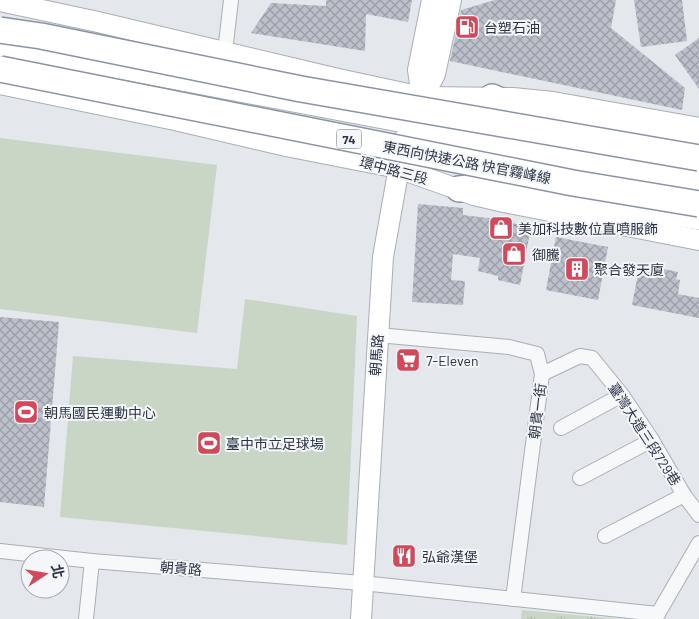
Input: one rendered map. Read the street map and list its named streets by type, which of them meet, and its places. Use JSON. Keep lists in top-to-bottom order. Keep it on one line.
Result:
{"streets":{"highway":["74","東西向快速公路 快官霧峰線"],"street":["環中路三段","朝馬路","朝貴一街","臺灣大道三段729巷","朝貴路"]},"crossings":[["環中路三段","朝馬路"],["朝馬路","朝貴一街"],["朝馬路","朝貴路"],["朝貴一街","臺灣大道三段729巷"]],"places":{"fuel station":["台塑石油"],"shop":["美加科技數位直噴服飾","御騰"],"building":["聚合發天廈"],"supermarket":["7-Eleven"],"sports":["朝馬國民運動中心","臺中市立足球場"],"restaurant":["弘爺漢堡"]},"north":"right"}
